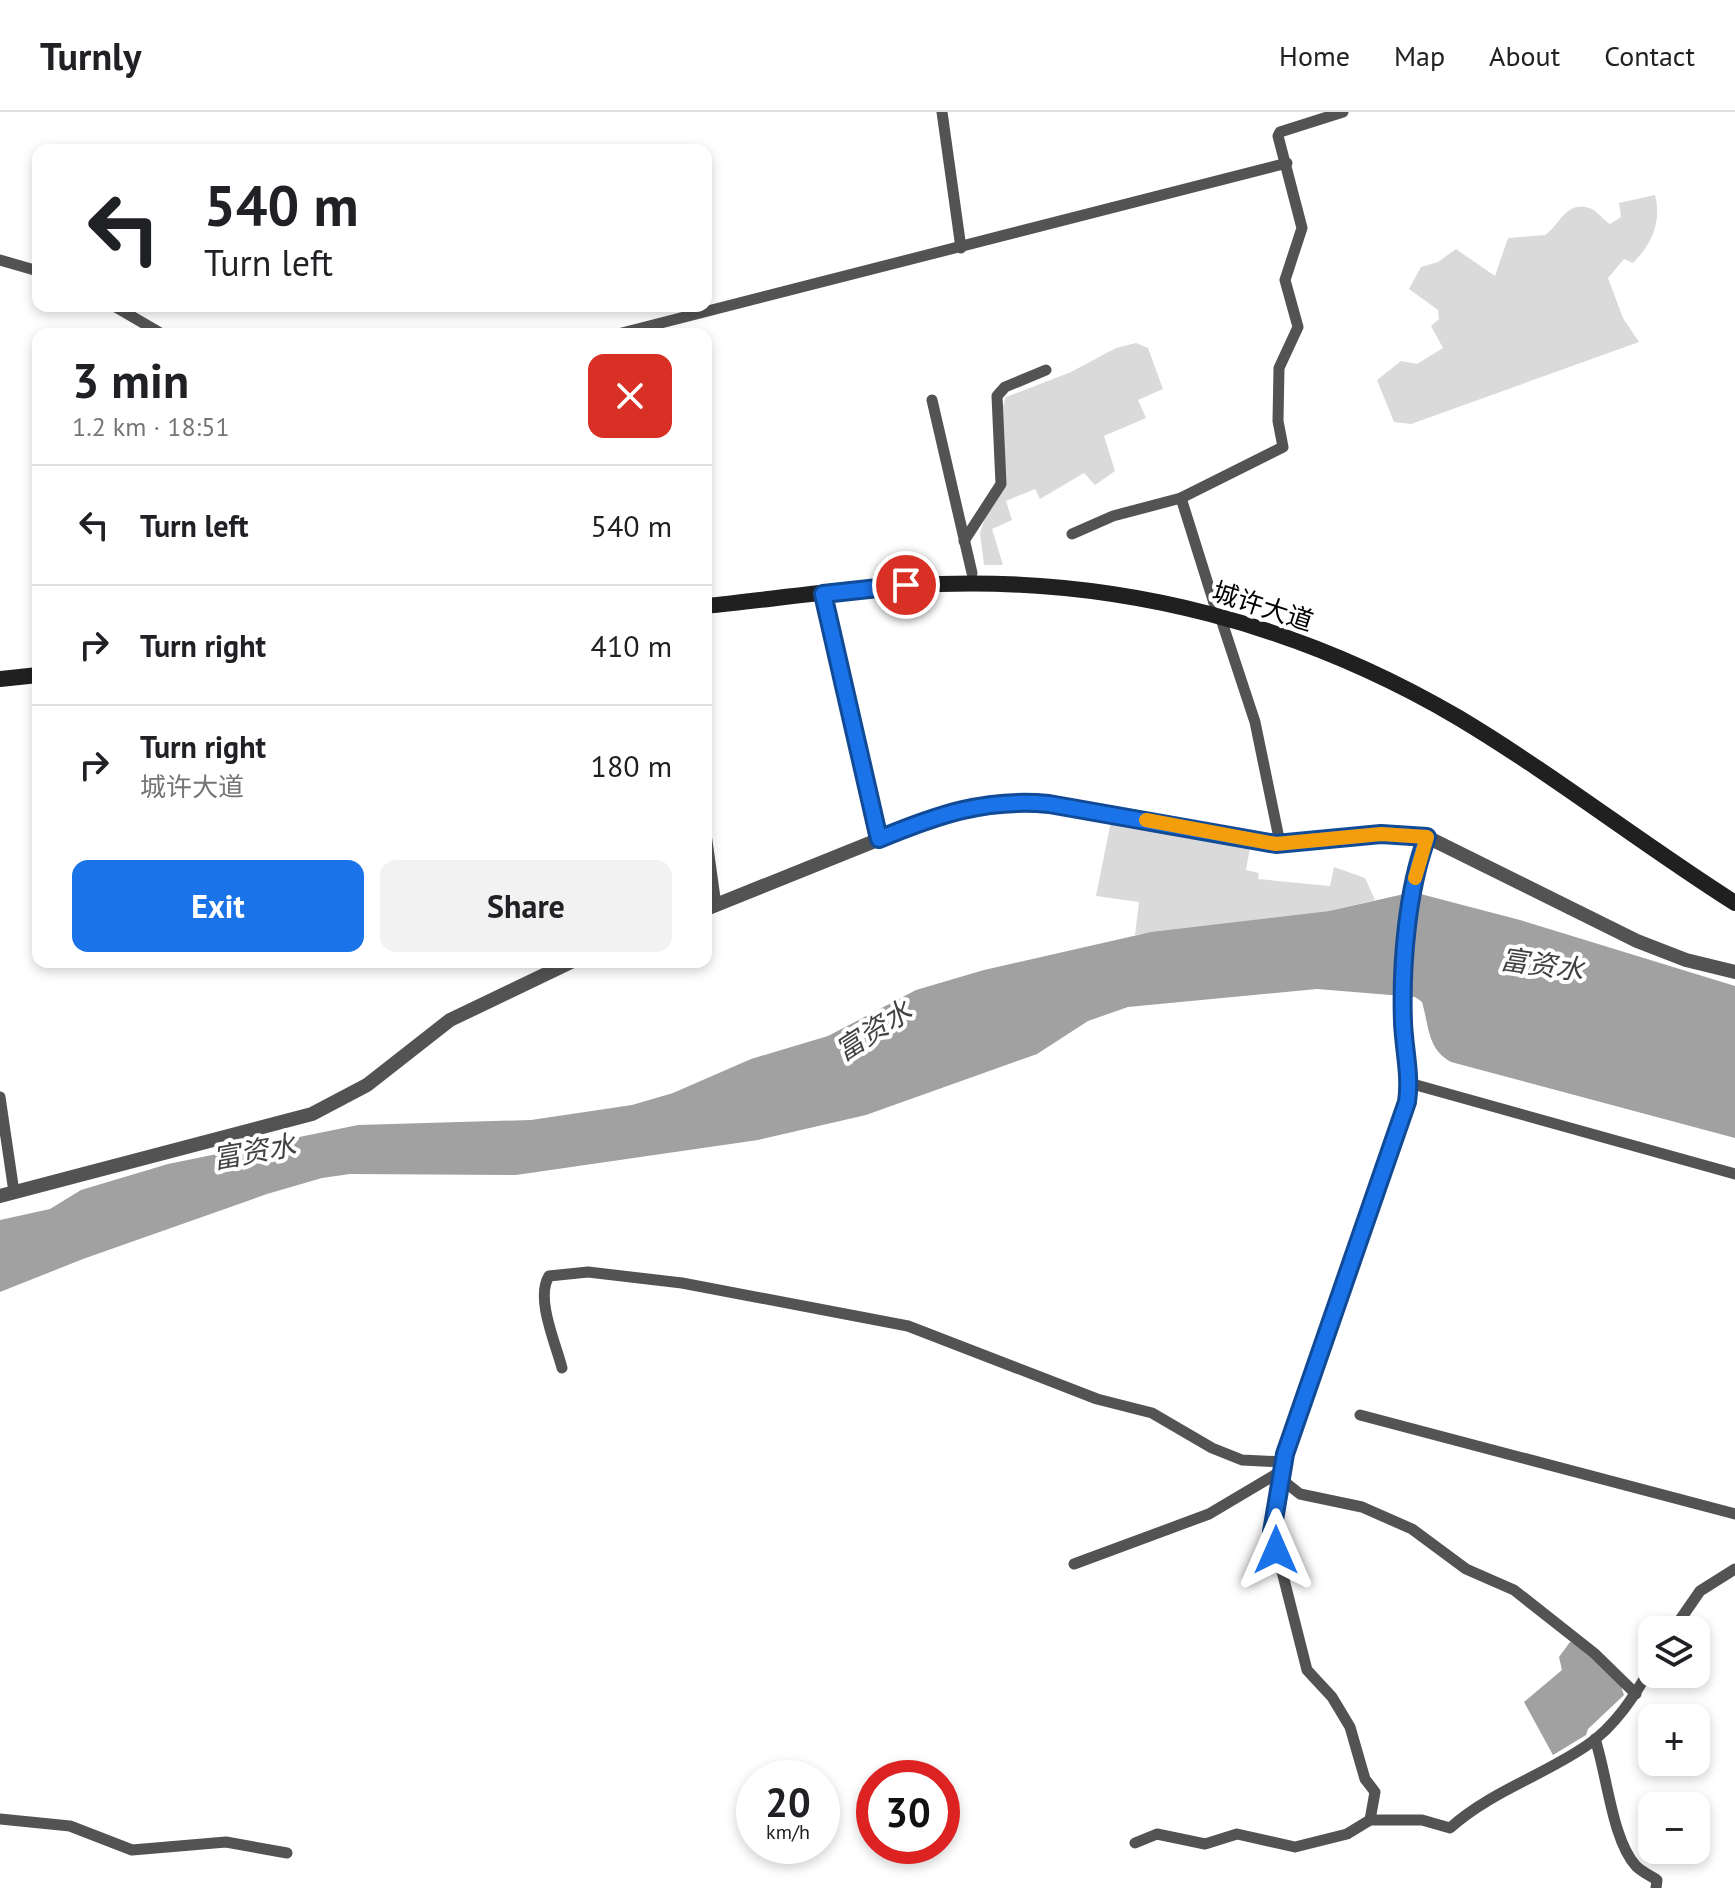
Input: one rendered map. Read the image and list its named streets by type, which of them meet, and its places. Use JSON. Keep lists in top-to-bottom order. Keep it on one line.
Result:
{"streets":{"main road":["城许大道"]},"water":["富资水"],"page":{"header":"Turnly","nav":["Home","Map","About","Contact"],"turn":["540 m","Turn left"],"heading":["3 min","1.2 km · 18:51"],"list":[{"name":"Turn left","value":"540 m"},{"name":"Turn right","value":"410 m"},{"name":"Turn right","note":"城许大道","value":"180 m"}],"buttons":["Exit","Share"],"map_buttons":["+","−"],"speed":"20 km/h","limit":"30"}}
